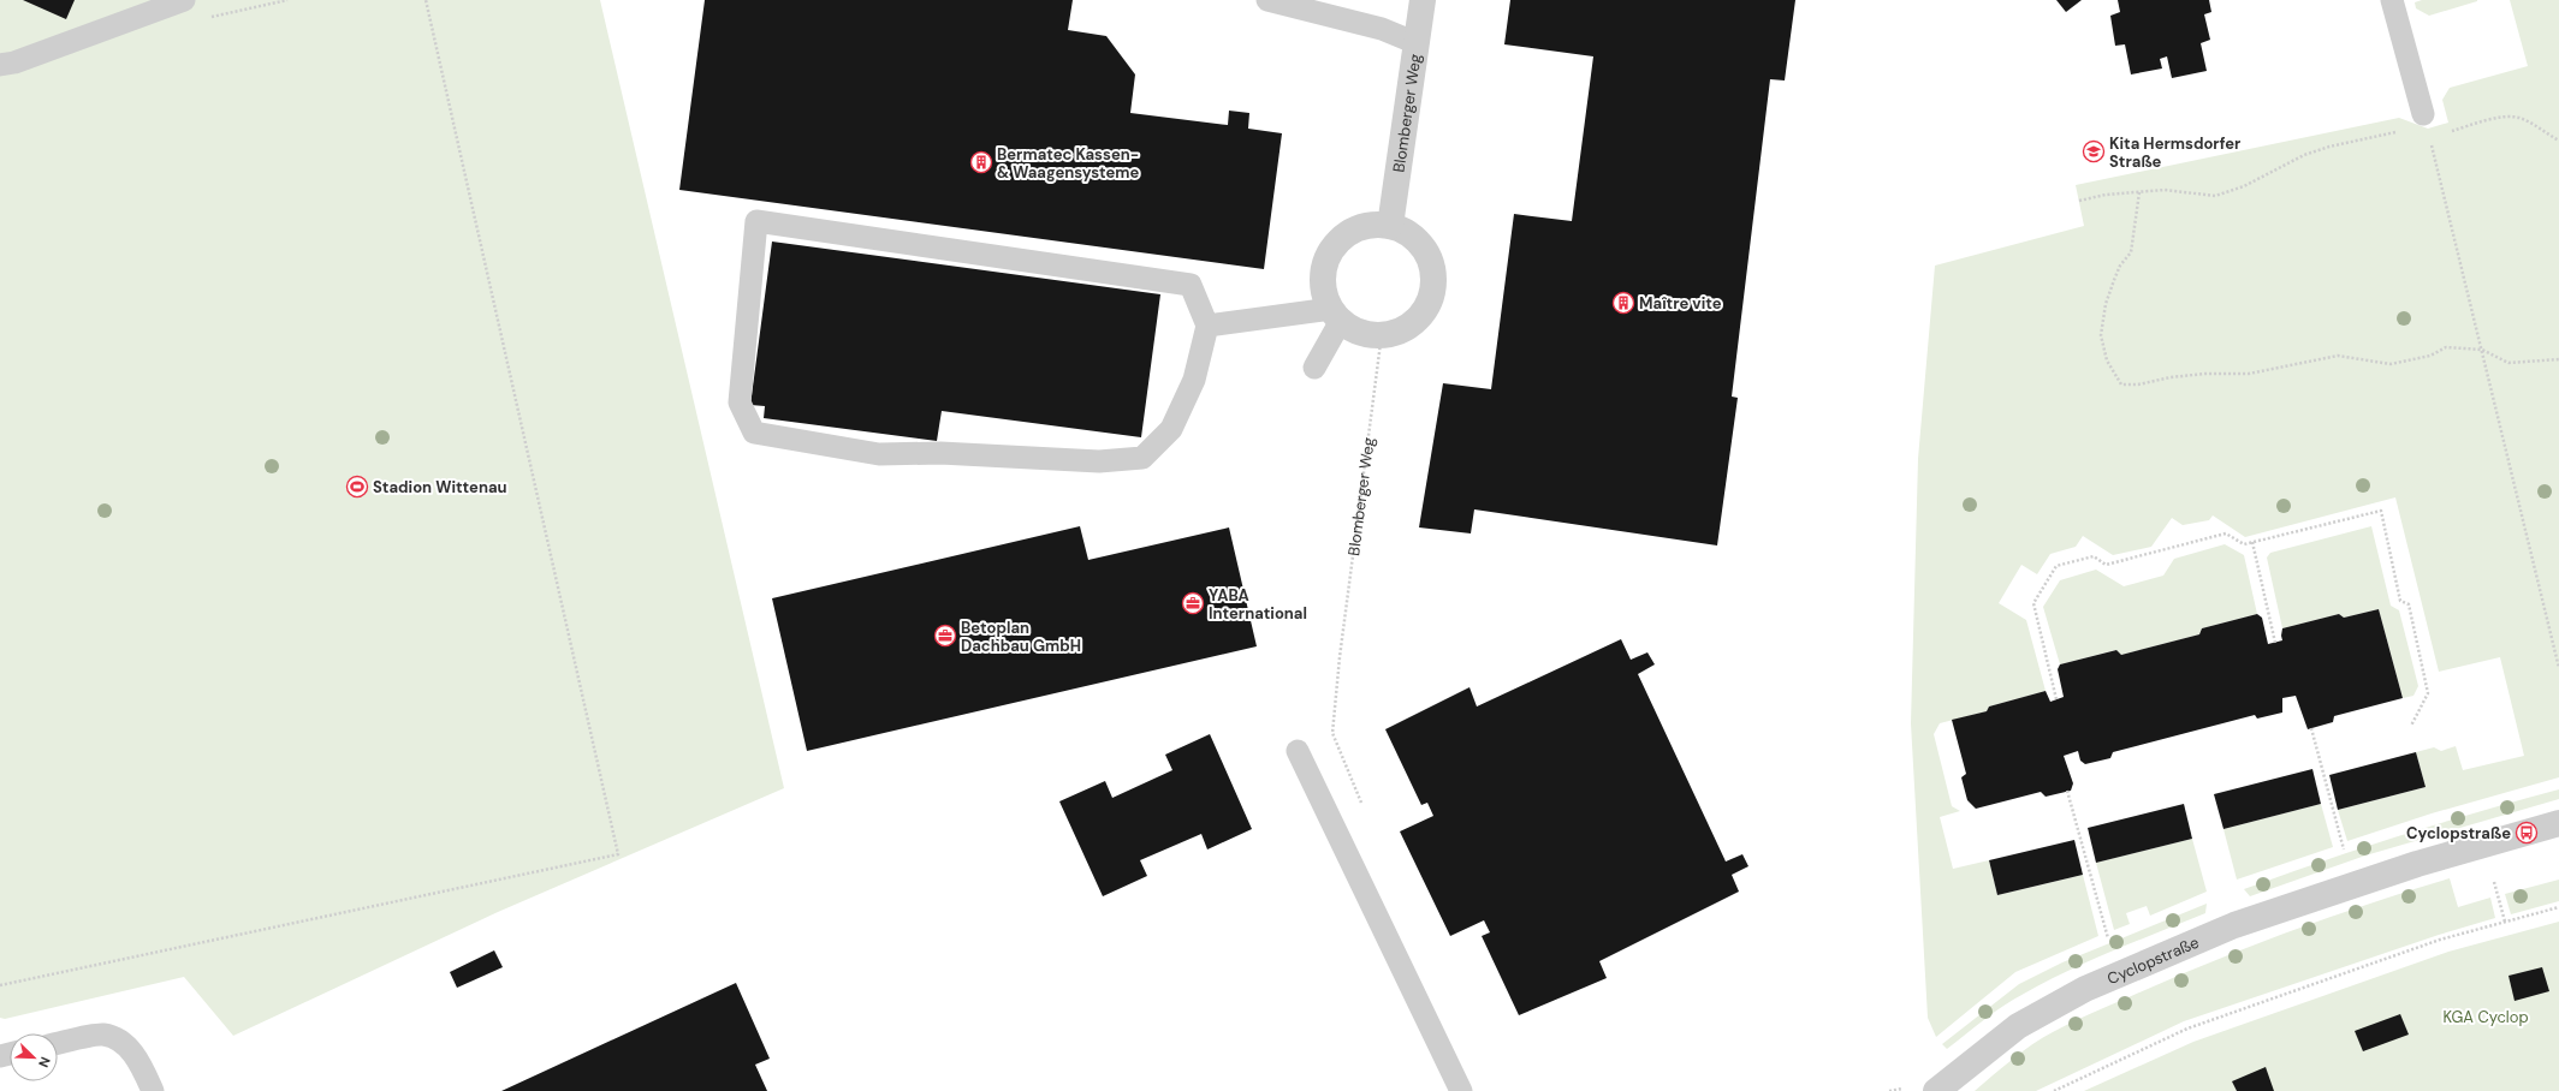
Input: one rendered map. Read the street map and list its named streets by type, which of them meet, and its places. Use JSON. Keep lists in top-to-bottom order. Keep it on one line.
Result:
{"streets":{"street":["Blomberger Weg","Cyclopstraße"]},"parks":["KGA Cyclop"],"places":{"school or university":["Kita Hermsdorfer Straße"],"building":["Bermatec Kassen- & Waagensysteme","Maître vite"],"sports":["Stadion Wittenau"],"office":["YABA International","Betoplan Dachbau GmbH"],"bus stop":["Cyclopstraße"]},"north":"bottom right"}
